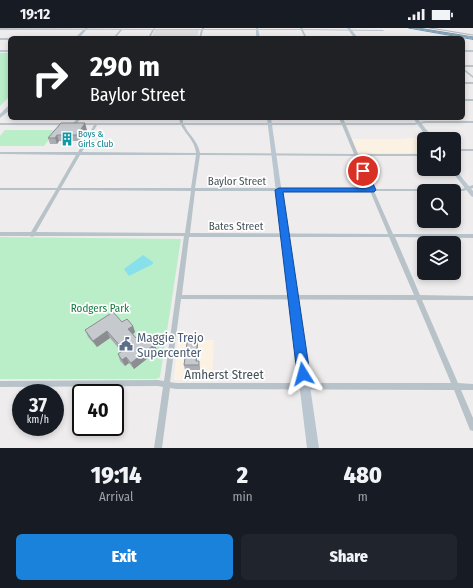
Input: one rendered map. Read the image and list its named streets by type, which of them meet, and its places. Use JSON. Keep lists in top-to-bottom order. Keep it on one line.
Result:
{"streets":{"street":["Baylor Street","Bates Street","Amherst Street"]},"parks":["Rodgers Park"],"places":{"building":["Boys & Girls Club"],"public building":["Maggie Trejo Supercenter"]},"page":{"status":"19:12","turn":["290 m","Baylor Street"],"speed":"37 km/h","limit":"40","eta":["19:14","Arrival","2","min","480","m"],"buttons":["Exit","Share"]}}
